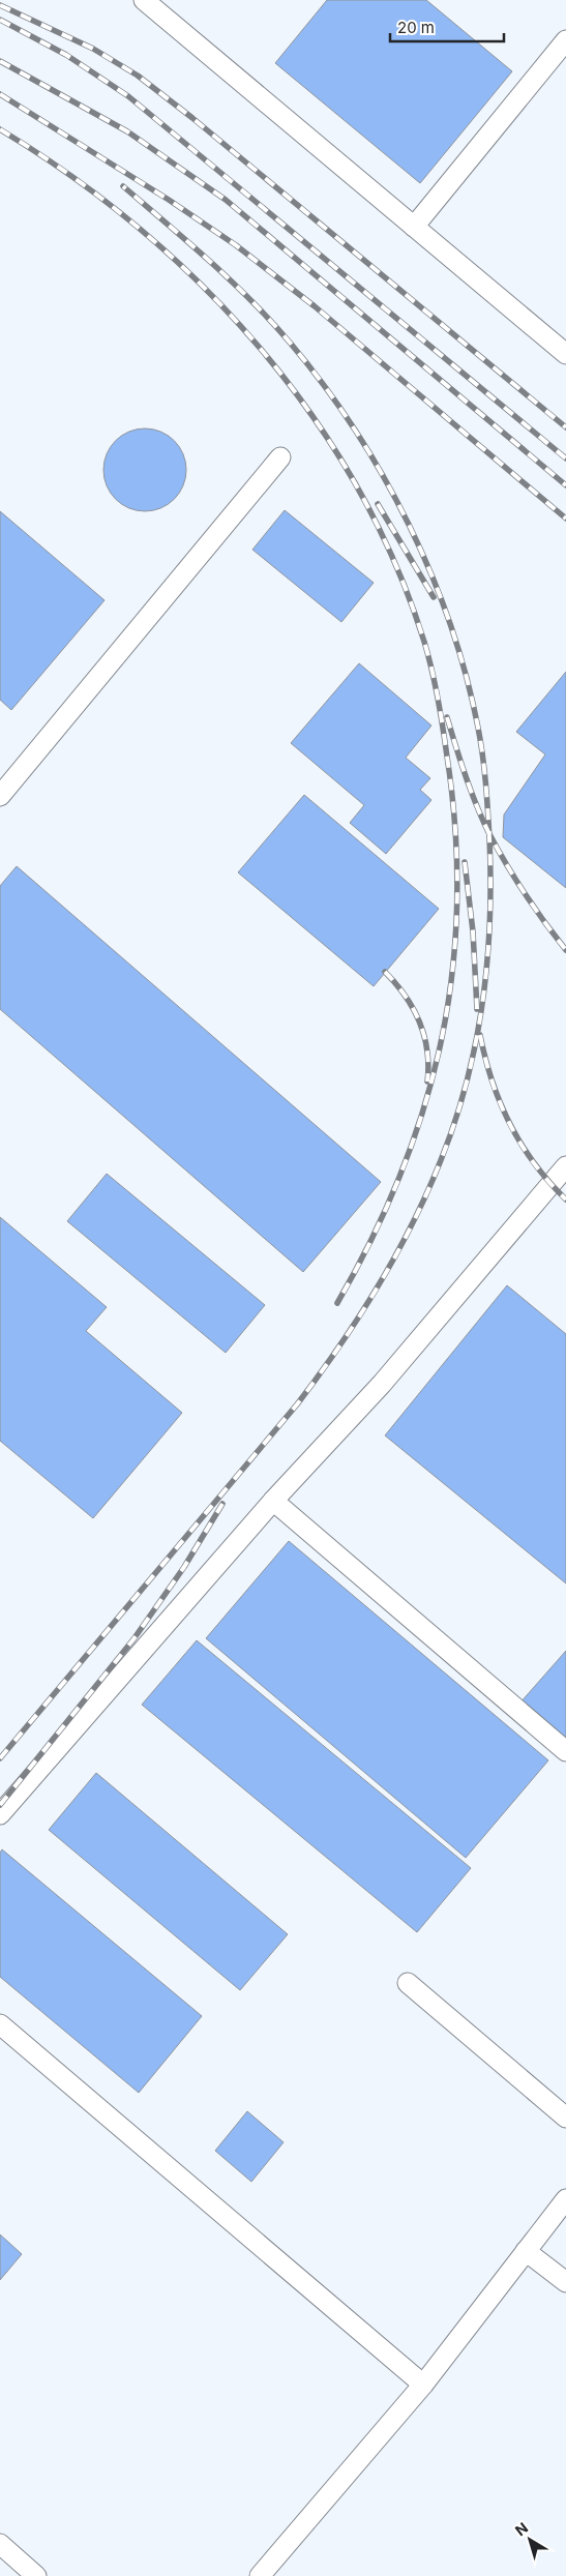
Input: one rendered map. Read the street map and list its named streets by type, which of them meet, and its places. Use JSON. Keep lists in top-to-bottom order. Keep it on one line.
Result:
{"scale_bar":"20 m","north":"top left"}
